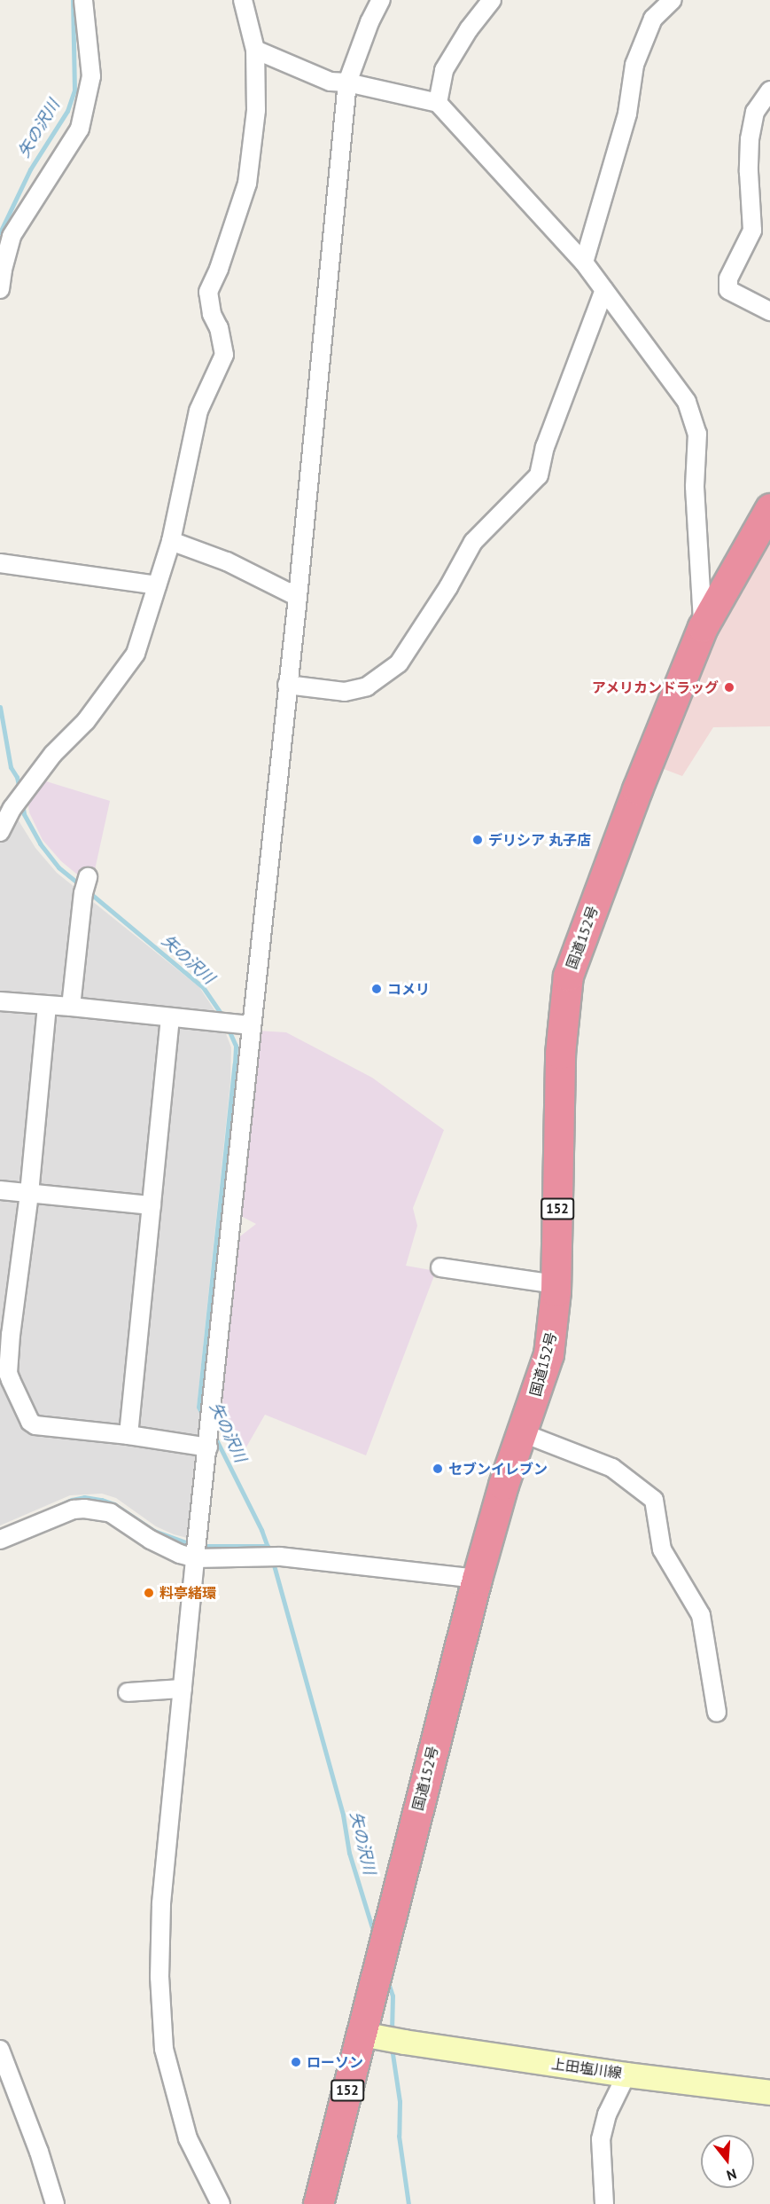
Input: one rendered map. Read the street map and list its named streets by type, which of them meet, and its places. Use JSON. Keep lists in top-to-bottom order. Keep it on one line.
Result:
{"streets":{"highway":["国道152号","152"],"main road":["上田塩川線"]},"crossings":[["国道152号","上田塩川線"]],"water":["矢の沢川"],"places":["アメリカンドラッグ","デリシア 丸子店","コメリ","セブンイレブン","料亭緒環","ローソン"],"north":"bottom"}
